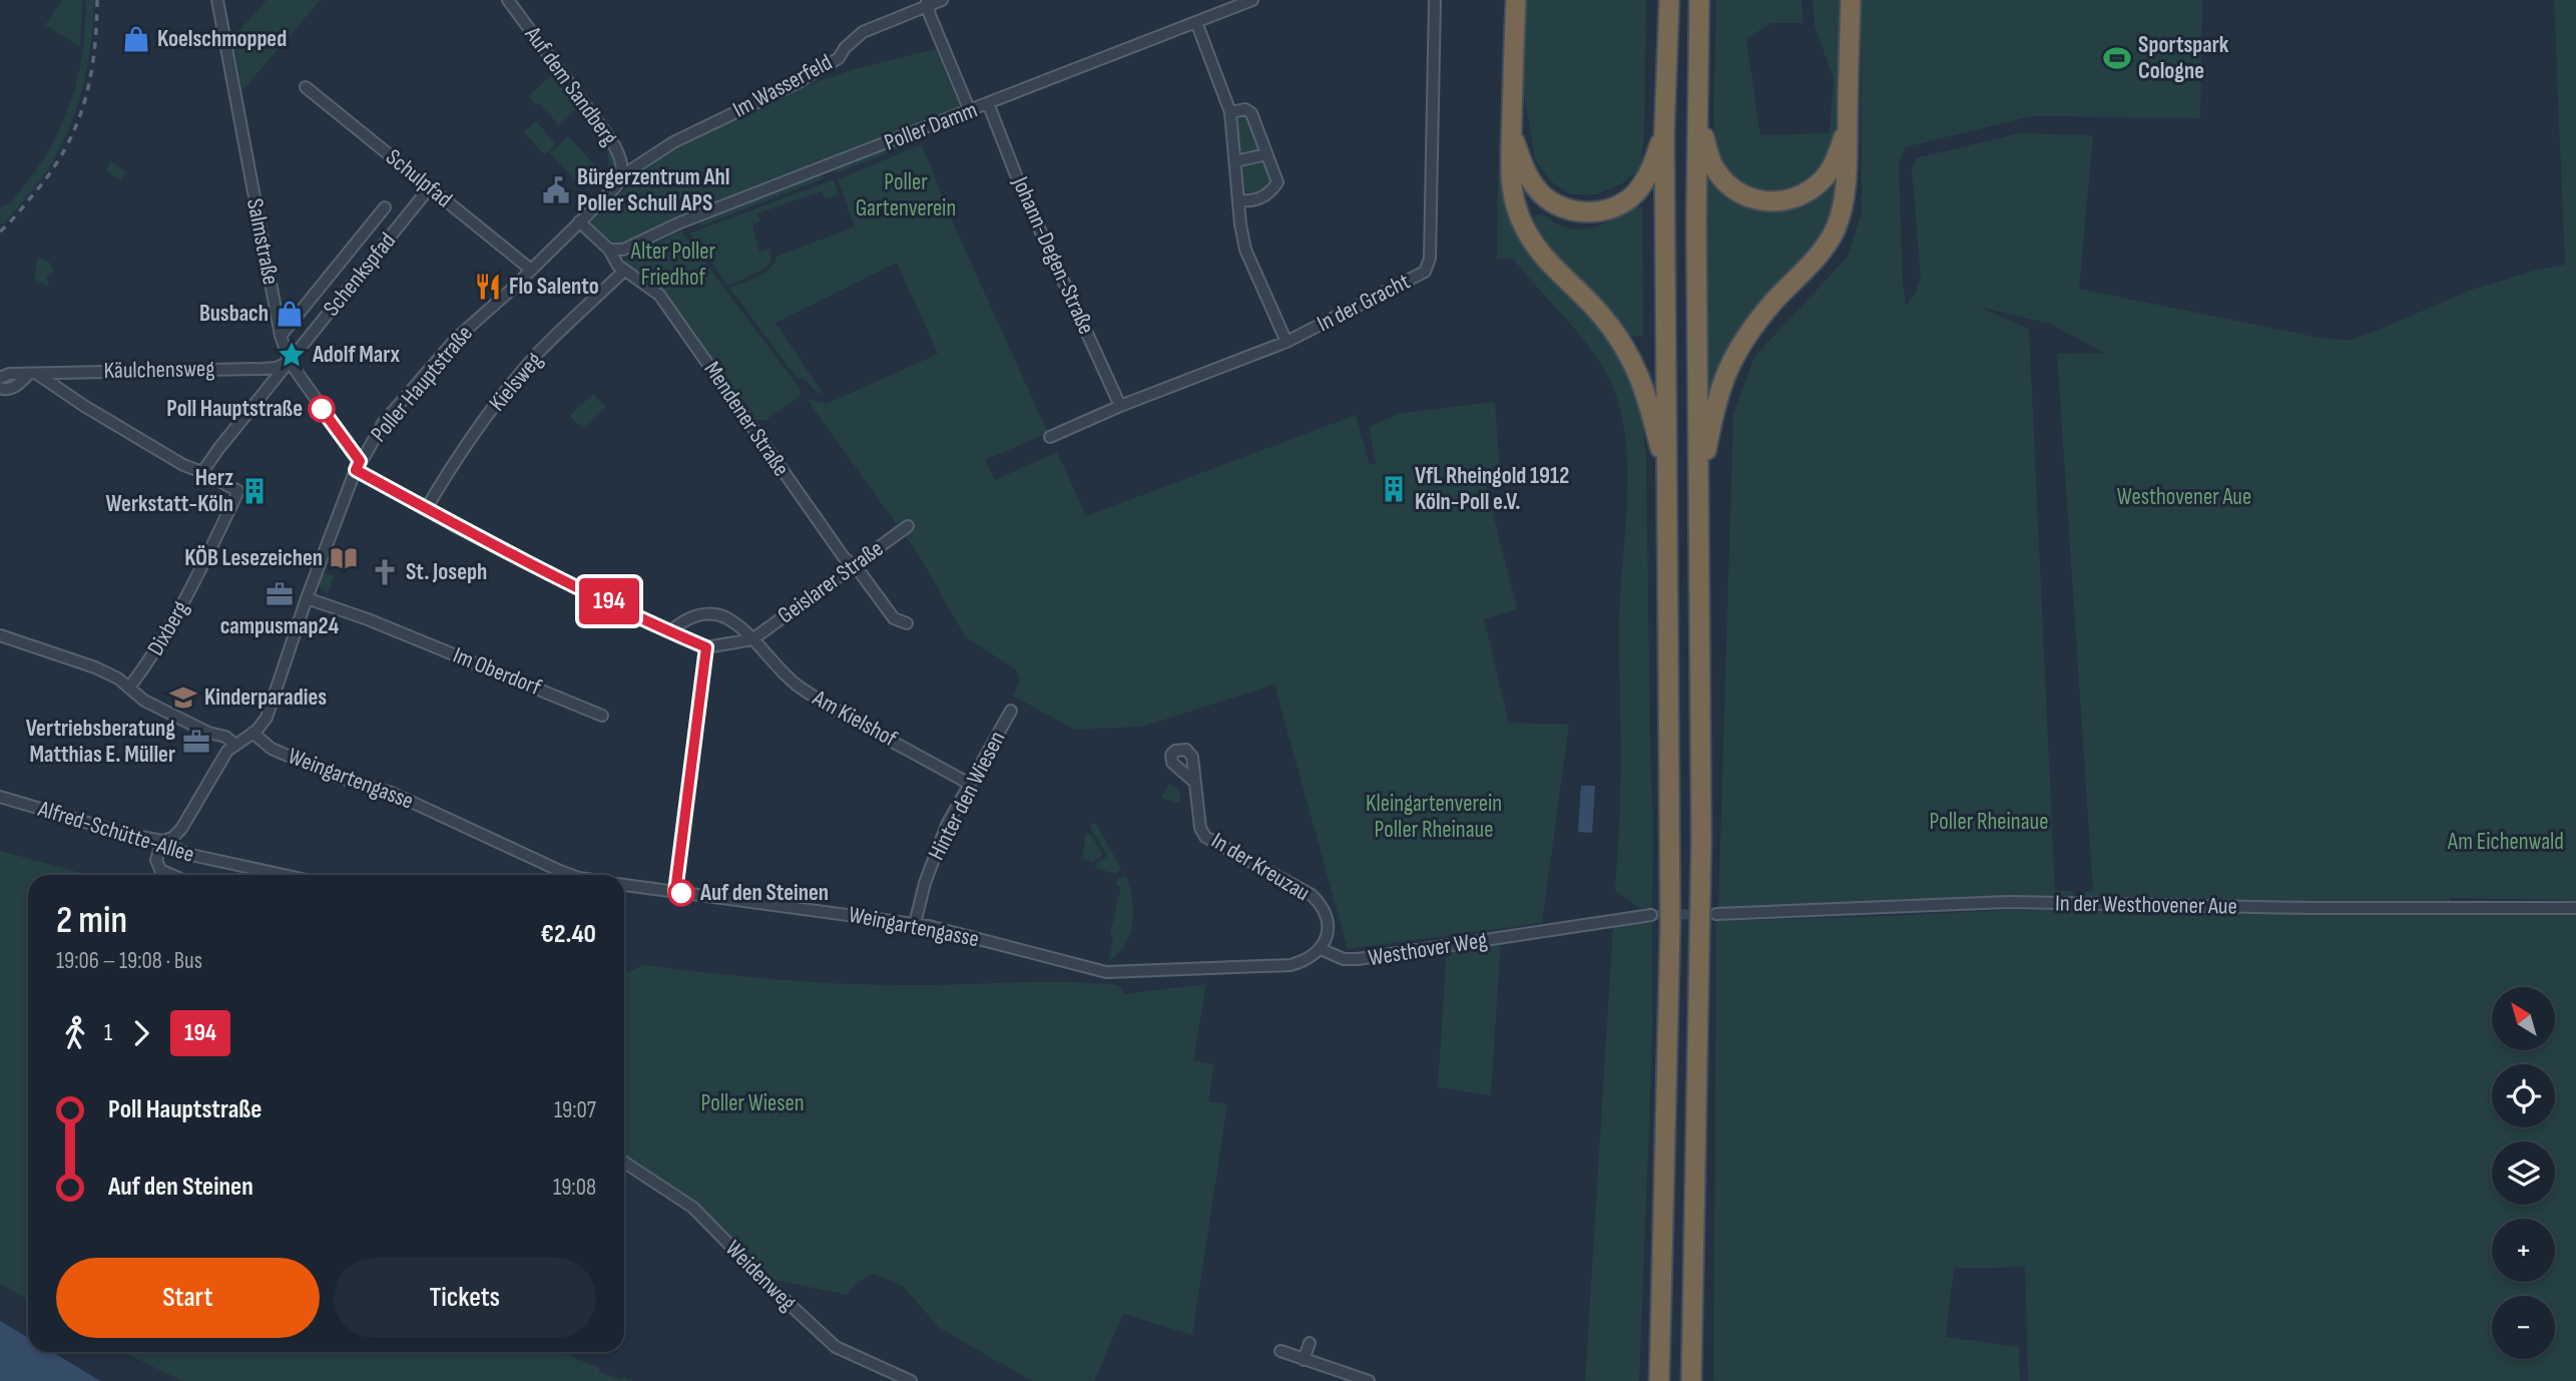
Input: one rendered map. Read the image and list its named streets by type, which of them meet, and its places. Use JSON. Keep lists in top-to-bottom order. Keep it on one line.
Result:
{"streets":{"street":["Auf dem Sandberg","Im Wasserfeld","Poller Damm","Schulpfad","Salmstraße","Johann-Degen-Straße","Schenkspfad","In der Gracht","Käulchensweg","Kielsweg","Poller Hauptstraße","Mendener Straße","Geislarer Straße","Dixberg","Im Oberdorf","Am Kielshof","Weingartengasse","Hinter den Wiesen","Alfred-Schütte-Allee","In der Kreuzau","In der Westhovener Aue","Westhover Weg","Weidenweg"]},"crossings":[["Auf dem Sandberg","Im Wasserfeld"],["Auf dem Sandberg","Poller Hauptstraße"],["Im Wasserfeld","Poller Hauptstraße"],["Poller Damm","Johann-Degen-Straße"],["Poller Damm","Mendener Straße"],["Schulpfad","Schenkspfad"],["Schulpfad","Poller Hauptstraße"],["Salmstraße","Schenkspfad"],["Salmstraße","Käulchensweg"],["Salmstraße","Poller Hauptstraße"],["Johann-Degen-Straße","In der Gracht"],["Schenkspfad","Käulchensweg"],["Schenkspfad","Dixberg"],["Kielsweg","Mendener Straße"],["Poller Hauptstraße","Mendener Straße"],["Poller Hauptstraße","Im Oberdorf"],["Poller Hauptstraße","Weingartengasse"],["Mendener Straße","Geislarer Straße"],["Geislarer Straße","Am Kielshof"],["Am Kielshof","Hinter den Wiesen"],["Weingartengasse","Hinter den Wiesen"],["Weingartengasse","In der Kreuzau"],["Weingartengasse","Westhover Weg"],["In der Kreuzau","Westhover Weg"]],"parks":["Poller Gartenverein","Alter Poller Friedhof","Westhovener Aue","Kleingartenverein Poller Rheinaue","Poller Rheinaue","Am Eichenwald","Poller Wiesen"],"places":{"shop":["Koelschmopped","Busbach"],"sports":["Sportspark Cologne"],"public building":["Bürgerzentrum Ahl Poller Schull APS"],"restaurant":["Flo Salento"],"place":["Adolf Marx"],"other":["Poll Hauptstraße","Auf den Steinen"],"building":["VfL Rheingold 1912 Köln-Poll e.V.","Herz Werkstatt-Köln"],"library":["KÖB Lesezeichen"],"church":["St. Joseph"],"office":["campusmap24","Vertriebsberatung Matthias E. Müller"],"school or university":["Kinderparadies"]},"lines":["bus line 194"],"north":"top left","page":{"on_map":"194","heading":["2 min","19:06 – 19:08 · Bus","€2.40"],"map_buttons":["+","−"],"legs":["1","194"],"list":[{"name":"Poll Hauptstraße","value":"19:07"},{"name":"Auf den Steinen","value":"19:08"}],"buttons":["Start","Tickets"]}}
